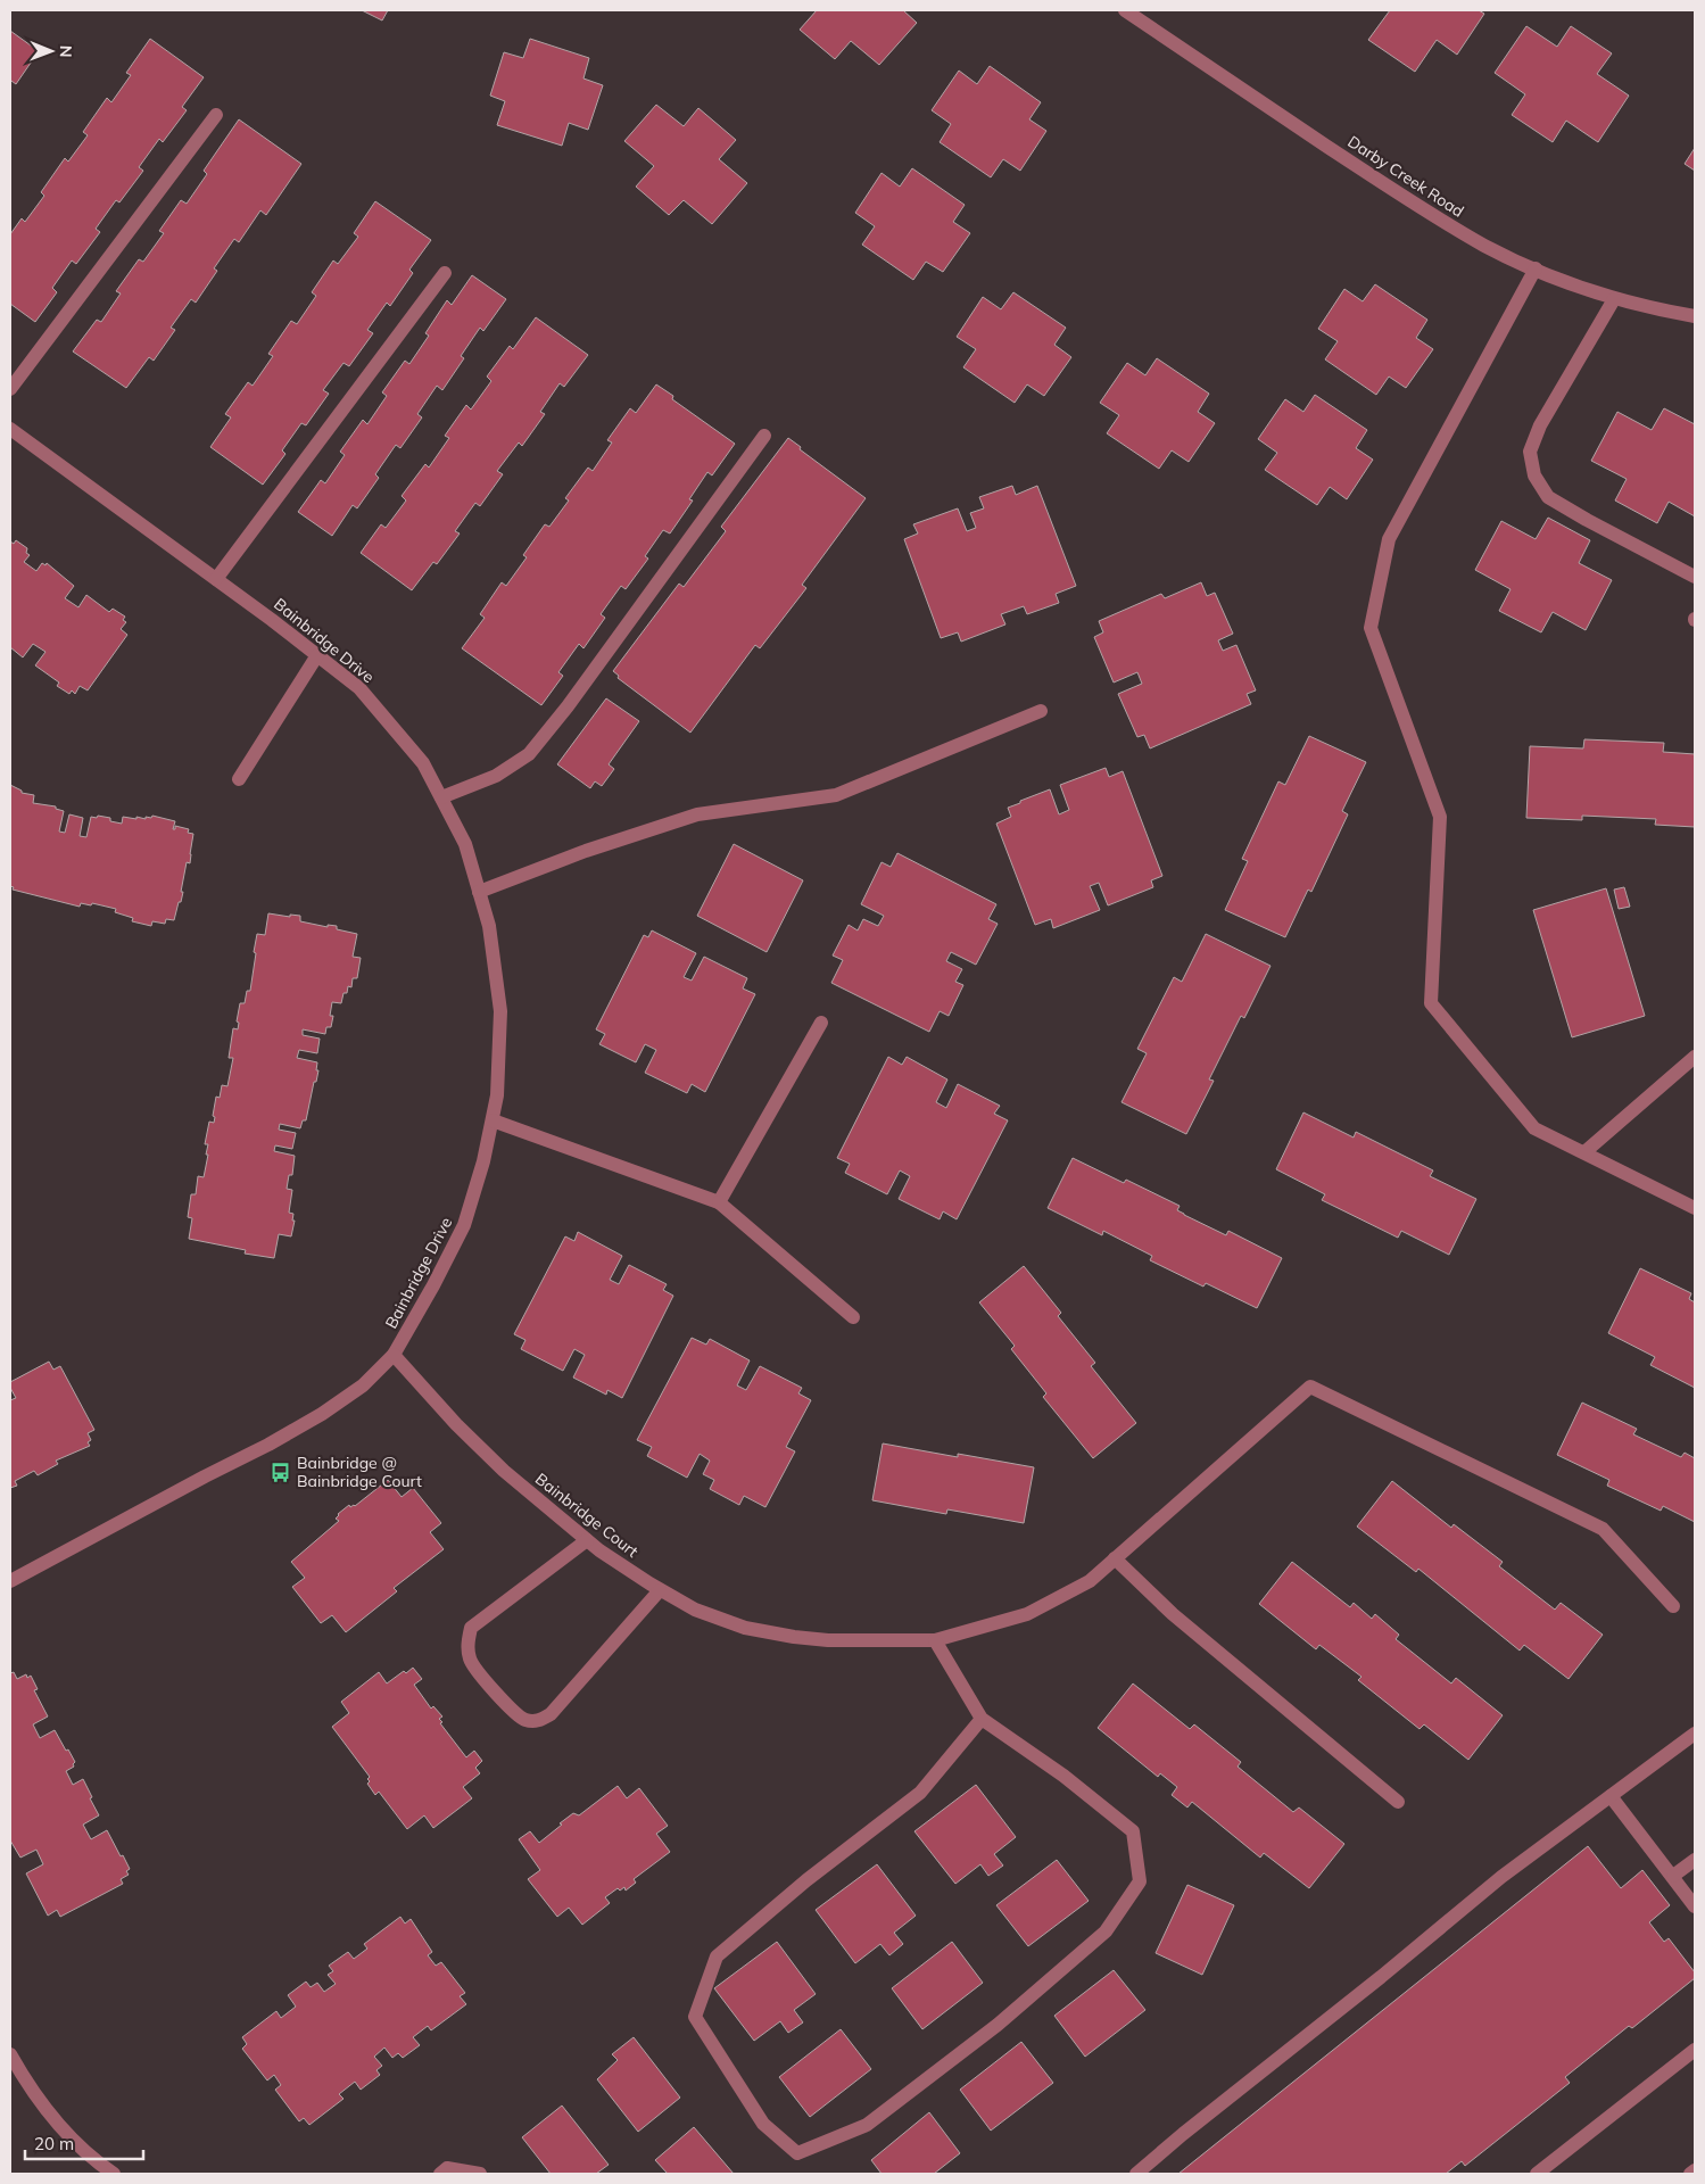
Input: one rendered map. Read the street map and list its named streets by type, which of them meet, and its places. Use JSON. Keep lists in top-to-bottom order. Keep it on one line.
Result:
{"streets":{"street":["Darby Creek Road","Bainbridge Drive","Bainbridge Court"]},"crossings":[["Bainbridge Drive","Bainbridge Court"]],"places":{"bus stop":["Bainbridge @ Bainbridge Court"]},"scale_bar":"20 m","north":"right"}
